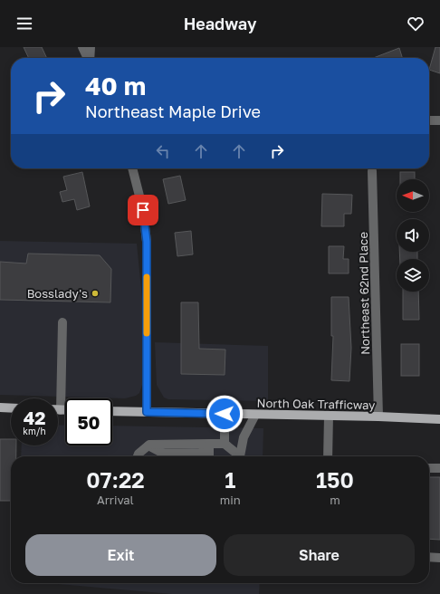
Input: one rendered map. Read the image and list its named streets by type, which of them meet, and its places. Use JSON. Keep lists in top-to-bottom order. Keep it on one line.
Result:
{"streets":{"main road":["North Oak Trafficway"],"street":["Northeast 62nd Place"]},"crossings":[["Northeast 62nd Place","North Oak Trafficway"]],"places":["Bosslady's"],"north":"left","page":{"header":"Headway","turn":["40 m","Northeast Maple Drive"],"speed":"42 km/h","limit":"50","eta":["07:22","Arrival","1","min","150","m"],"buttons":["Exit","Share"]}}
